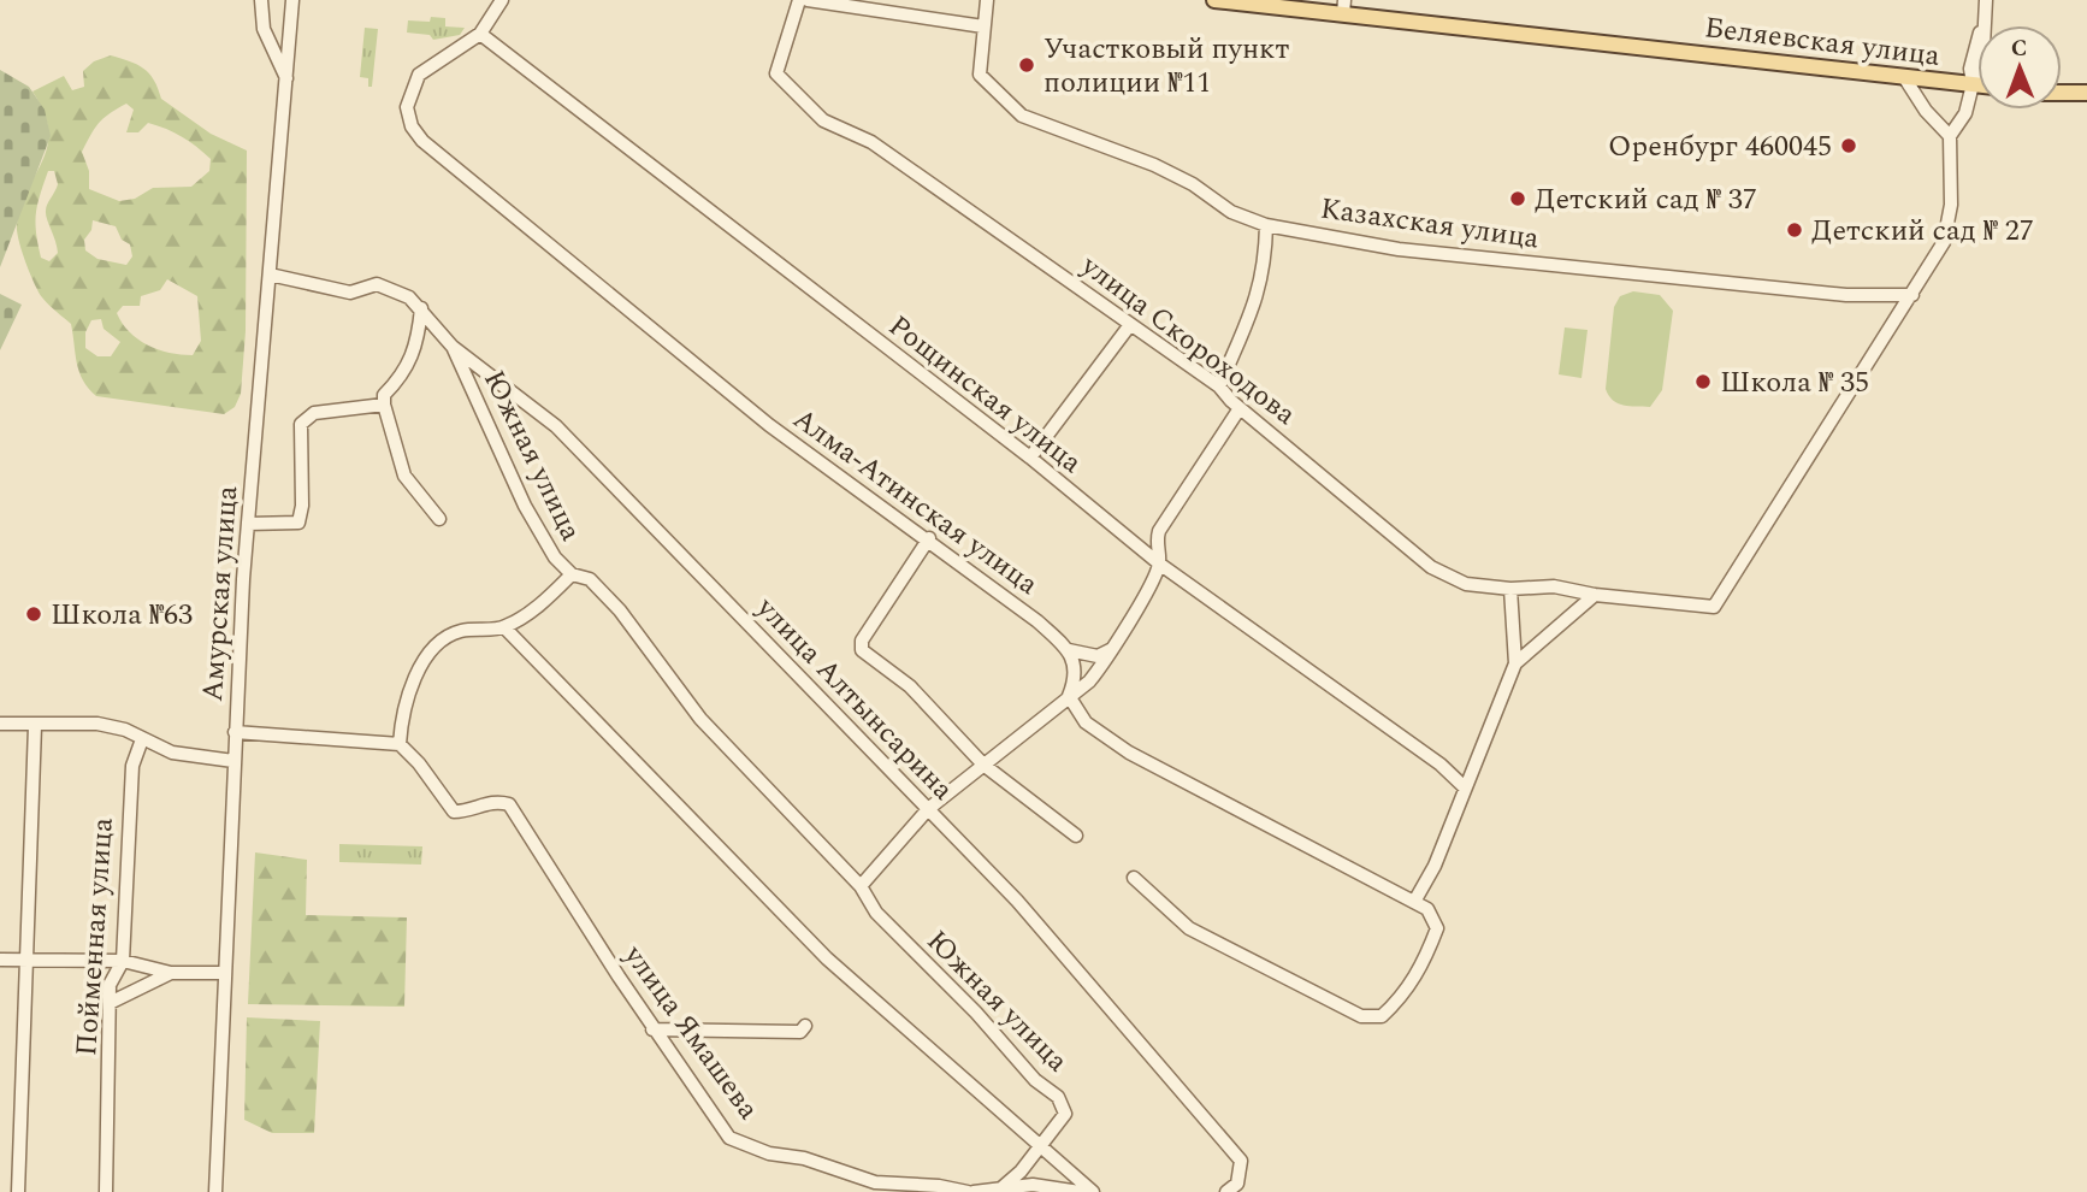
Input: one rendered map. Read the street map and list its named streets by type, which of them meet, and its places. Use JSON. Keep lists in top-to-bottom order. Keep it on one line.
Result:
{"streets":{"main road":["Беляевская улица"],"street":["Казахская улица","улица Скороходова","Рощинская улица","Южная улица","Алма-Атинская улица","Амурская улица","улица Алтынсарина","Пойменная улица","улица Ямашева"]},"crossings":[["Казахская улица","улица Скороходова"],["Рощинская улица","Алма-Атинская улица"],["Южная улица","улица Алтынсарина"],["Амурская улица","улица Алтынсарина"]],"places":["Участковый пункт полиции №11","Оренбург 460045","Детский сад № 37","Детский сад № 27","Школа № 35","Школа №63"],"north":"top"}
